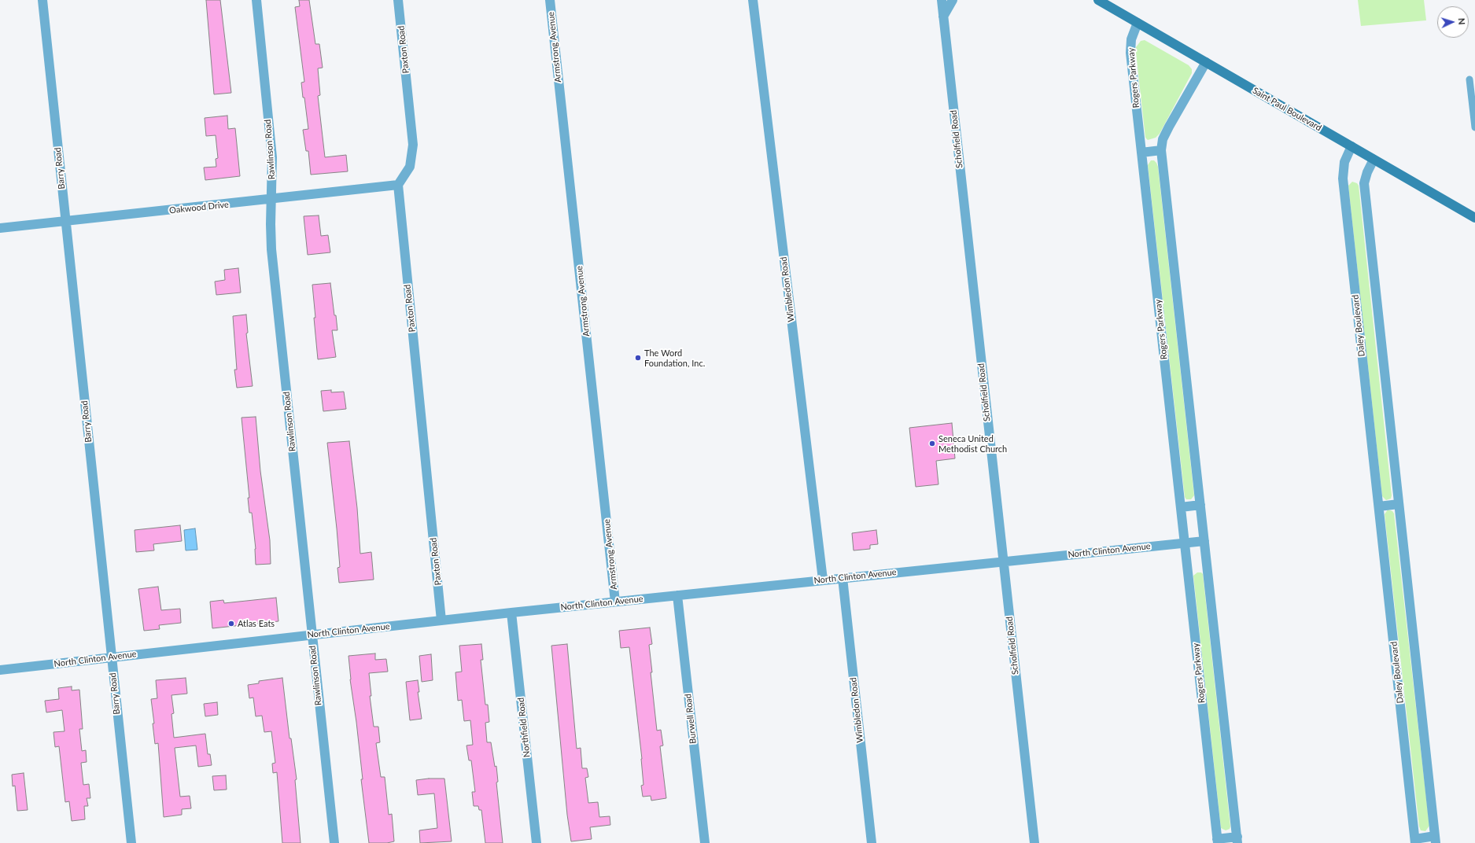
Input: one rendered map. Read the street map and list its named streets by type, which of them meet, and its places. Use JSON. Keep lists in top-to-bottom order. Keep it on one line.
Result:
{"streets":{"main road":["Saint Paul Boulevard"],"street":["Armstrong Avenue","Paxton Road","Rogers Parkway","Scholfield Road","Rawlinson Road","Barry Road","Oakwood Drive","Wimbledon Road","Daley Boulevard","North Clinton Avenue","Burwell Road","Northfield Road"]},"crossings":[["Armstrong Avenue","North Clinton Avenue"],["Paxton Road","Oakwood Drive"],["Paxton Road","North Clinton Avenue"],["Rogers Parkway","Saint Paul Boulevard"],["Rogers Parkway","North Clinton Avenue"],["Saint Paul Boulevard","Daley Boulevard"],["Scholfield Road","North Clinton Avenue"],["Rawlinson Road","Oakwood Drive"],["Rawlinson Road","North Clinton Avenue"],["Barry Road","Oakwood Drive"],["Barry Road","North Clinton Avenue"],["Wimbledon Road","North Clinton Avenue"],["North Clinton Avenue","Burwell Road"],["North Clinton Avenue","Northfield Road"]],"places":["The Word Foundation, Inc.","Seneca United Methodist Church","Atlas Eats"],"north":"right"}
